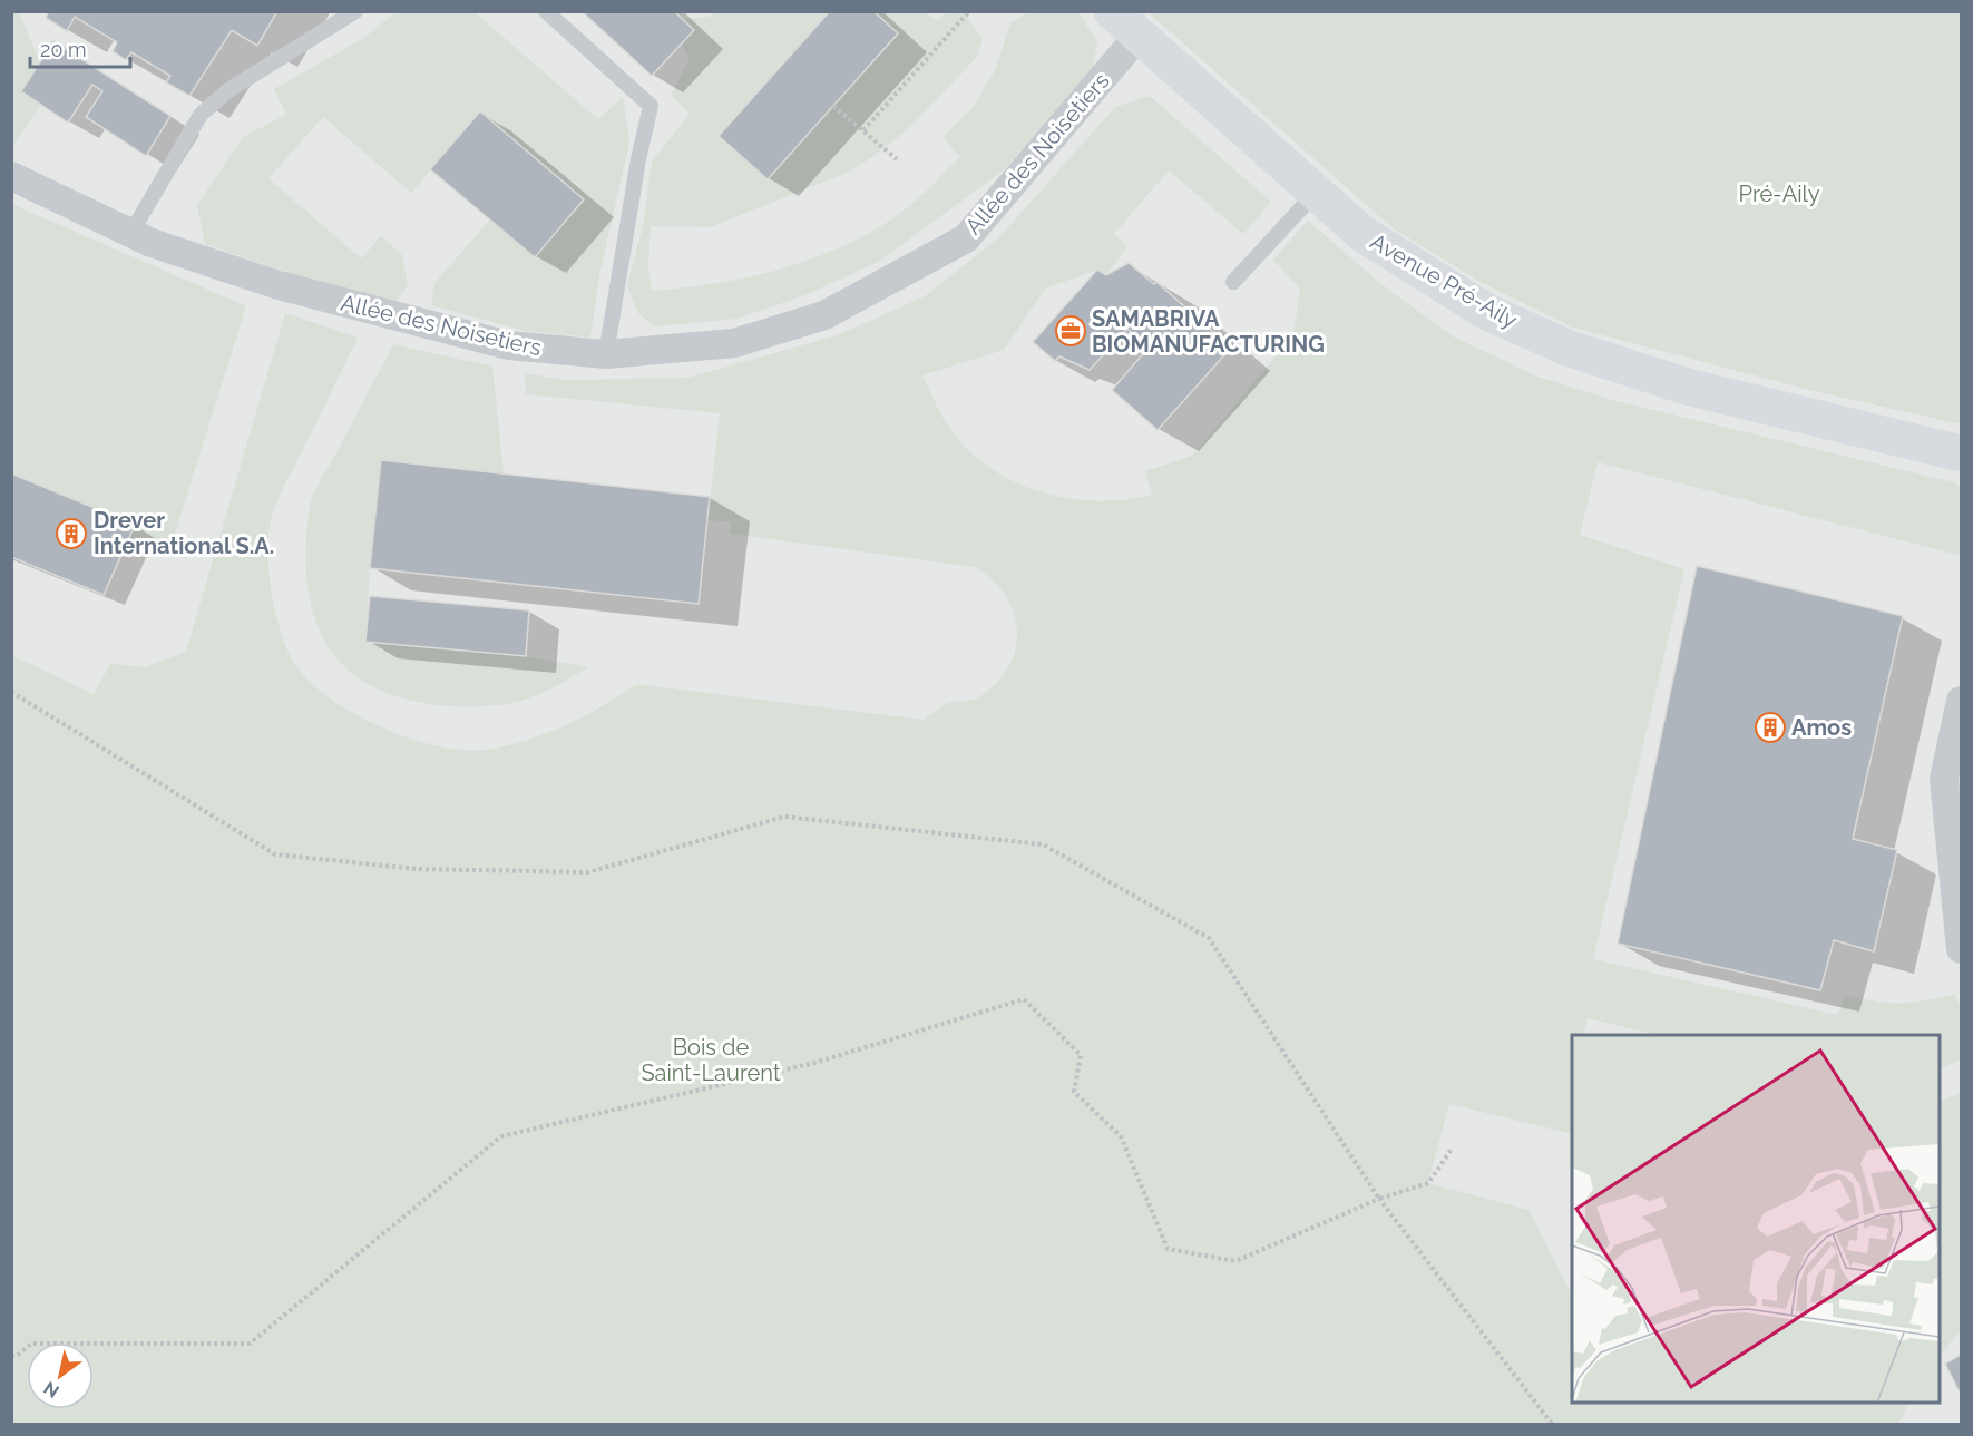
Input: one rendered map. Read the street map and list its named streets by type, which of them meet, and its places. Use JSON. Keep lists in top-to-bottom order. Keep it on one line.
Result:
{"streets":{"street":["Allée des Noisetiers","Avenue Pré-Aily"]},"crossings":[["Allée des Noisetiers","Avenue Pré-Aily"]],"parks":["Pré-Aily","Bois de Saint-Laurent"],"places":{"office":["SAMABRIVA BIOMANUFACTURING"],"building":["Drever International S.A.","Amos"]},"scale_bar":"20 m","north":"bottom left"}
